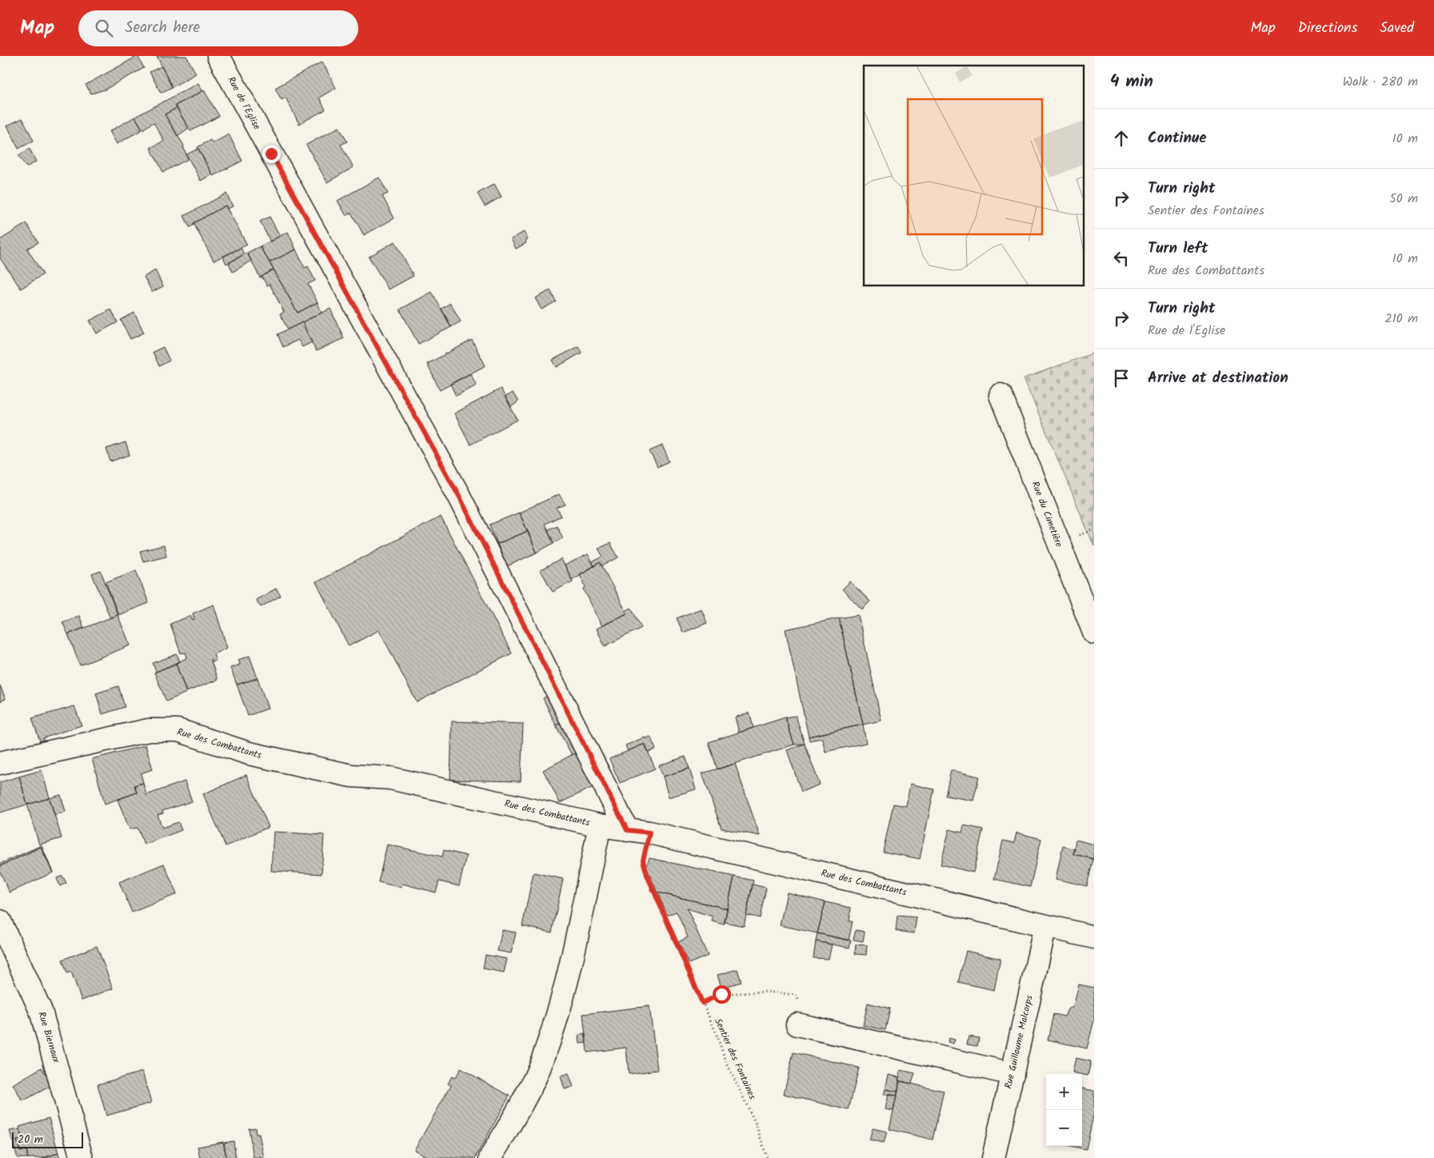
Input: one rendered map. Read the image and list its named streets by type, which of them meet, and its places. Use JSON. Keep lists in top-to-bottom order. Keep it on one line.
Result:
{"streets":{"street":["Rue de l'Eglise","Rue du Cimetière","Rue des Combattants","Rue Biernaux","Rue Guillaume Malcorps"],"path":["Sentier des Fontaines"]},"crossings":[["Rue de l'Eglise","Rue des Combattants"],["Rue des Combattants","Rue Guillaume Malcorps"],["Rue des Combattants","Sentier des Fontaines"]],"scale_bar":"20 m","page":{"header":"Map","search":"Search here","nav":["Map","Directions","Saved"],"heading":["4 min","Walk · 280 m"],"list":[["Continue","10 m"],["Turn right","Sentier des Fontaines","50 m"],["Turn left","Rue des Combattants","10 m"],["Turn right","Rue de l'Eglise","210 m"],"Arrive at destination"],"map_buttons":["+","−"],"scale":"20 m"}}
